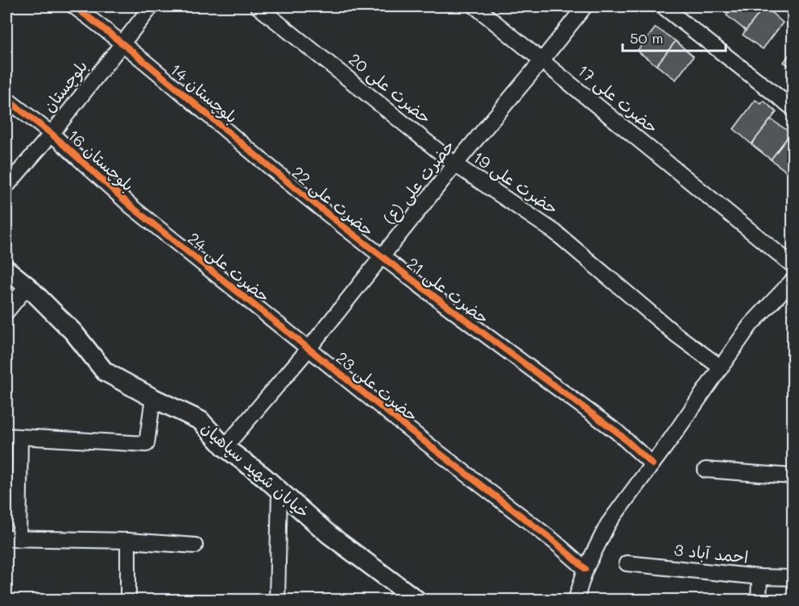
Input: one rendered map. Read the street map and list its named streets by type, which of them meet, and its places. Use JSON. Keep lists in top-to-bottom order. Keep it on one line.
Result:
{"streets":{"street":["بلوچستان","حضرت علی 20","بلوچستان 14","حضرت علی 17","بلوچستان 16","حضرت علی (ع)","حضرت علی 19","حضرت علی 22","حضرت علی 24","حضرت علی 21","حضرت علی 23","خیابان شهید سپاهیان","احمد آباد 3"]},"crossings":[["بلوچستان","بلوچستان 14"],["بلوچستان","بلوچستان 16"],["حضرت علی 20","حضرت علی (ع)"],["حضرت علی 20","حضرت علی 19"],["بلوچستان 14","حضرت علی 22"],["حضرت علی 17","حضرت علی (ع)"],["بلوچستان 16","حضرت علی 24"],["حضرت علی (ع)","حضرت علی 19"],["حضرت علی (ع)","حضرت علی 22"],["حضرت علی (ع)","حضرت علی 24"],["حضرت علی (ع)","حضرت علی 21"],["حضرت علی (ع)","حضرت علی 23"],["حضرت علی (ع)","خیابان شهید سپاهیان"],["حضرت علی 22","حضرت علی 21"],["حضرت علی 24","حضرت علی 23"]],"scale_bar":"50 m"}
